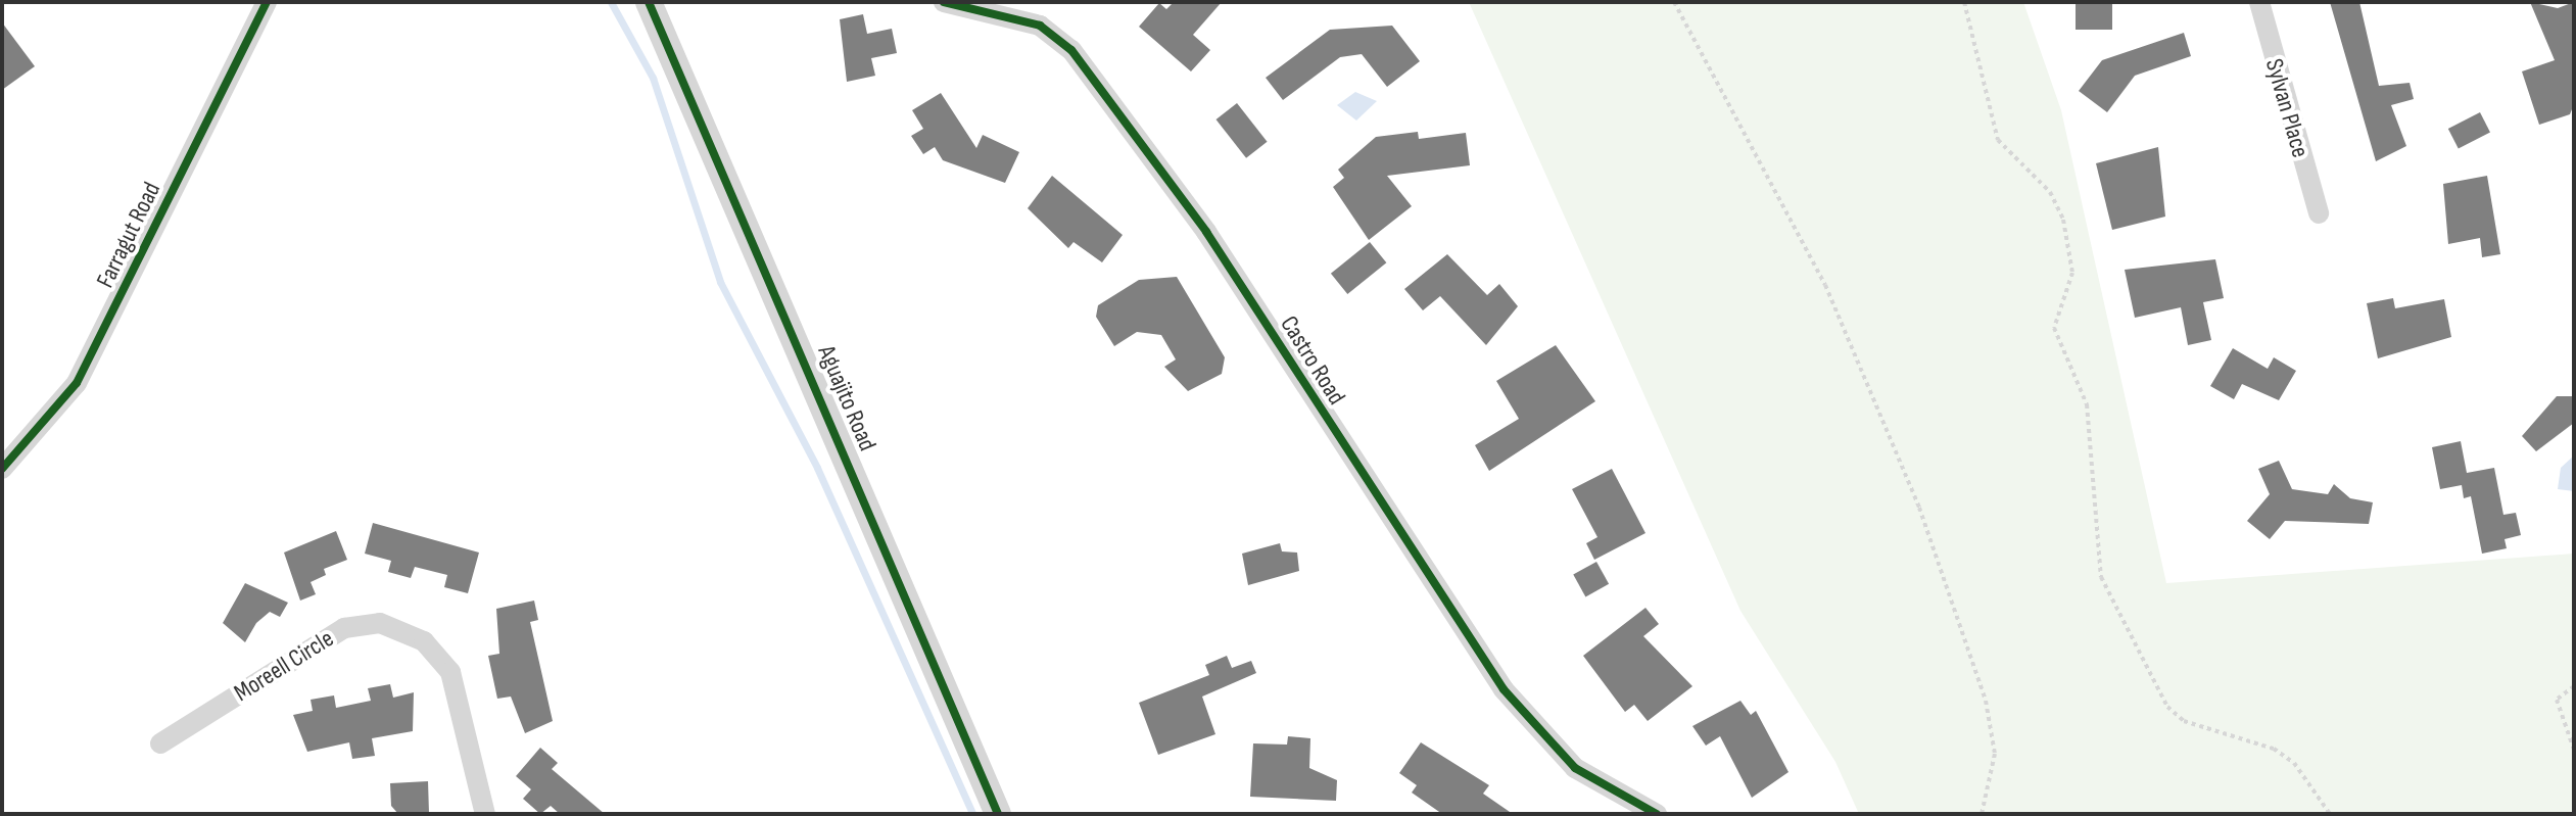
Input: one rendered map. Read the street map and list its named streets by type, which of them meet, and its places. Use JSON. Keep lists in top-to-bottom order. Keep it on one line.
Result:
{"streets":{"street":["Sylvan Place","Farragut Road","Castro Road","Aguajito Road","Moreell Circle"]}}
